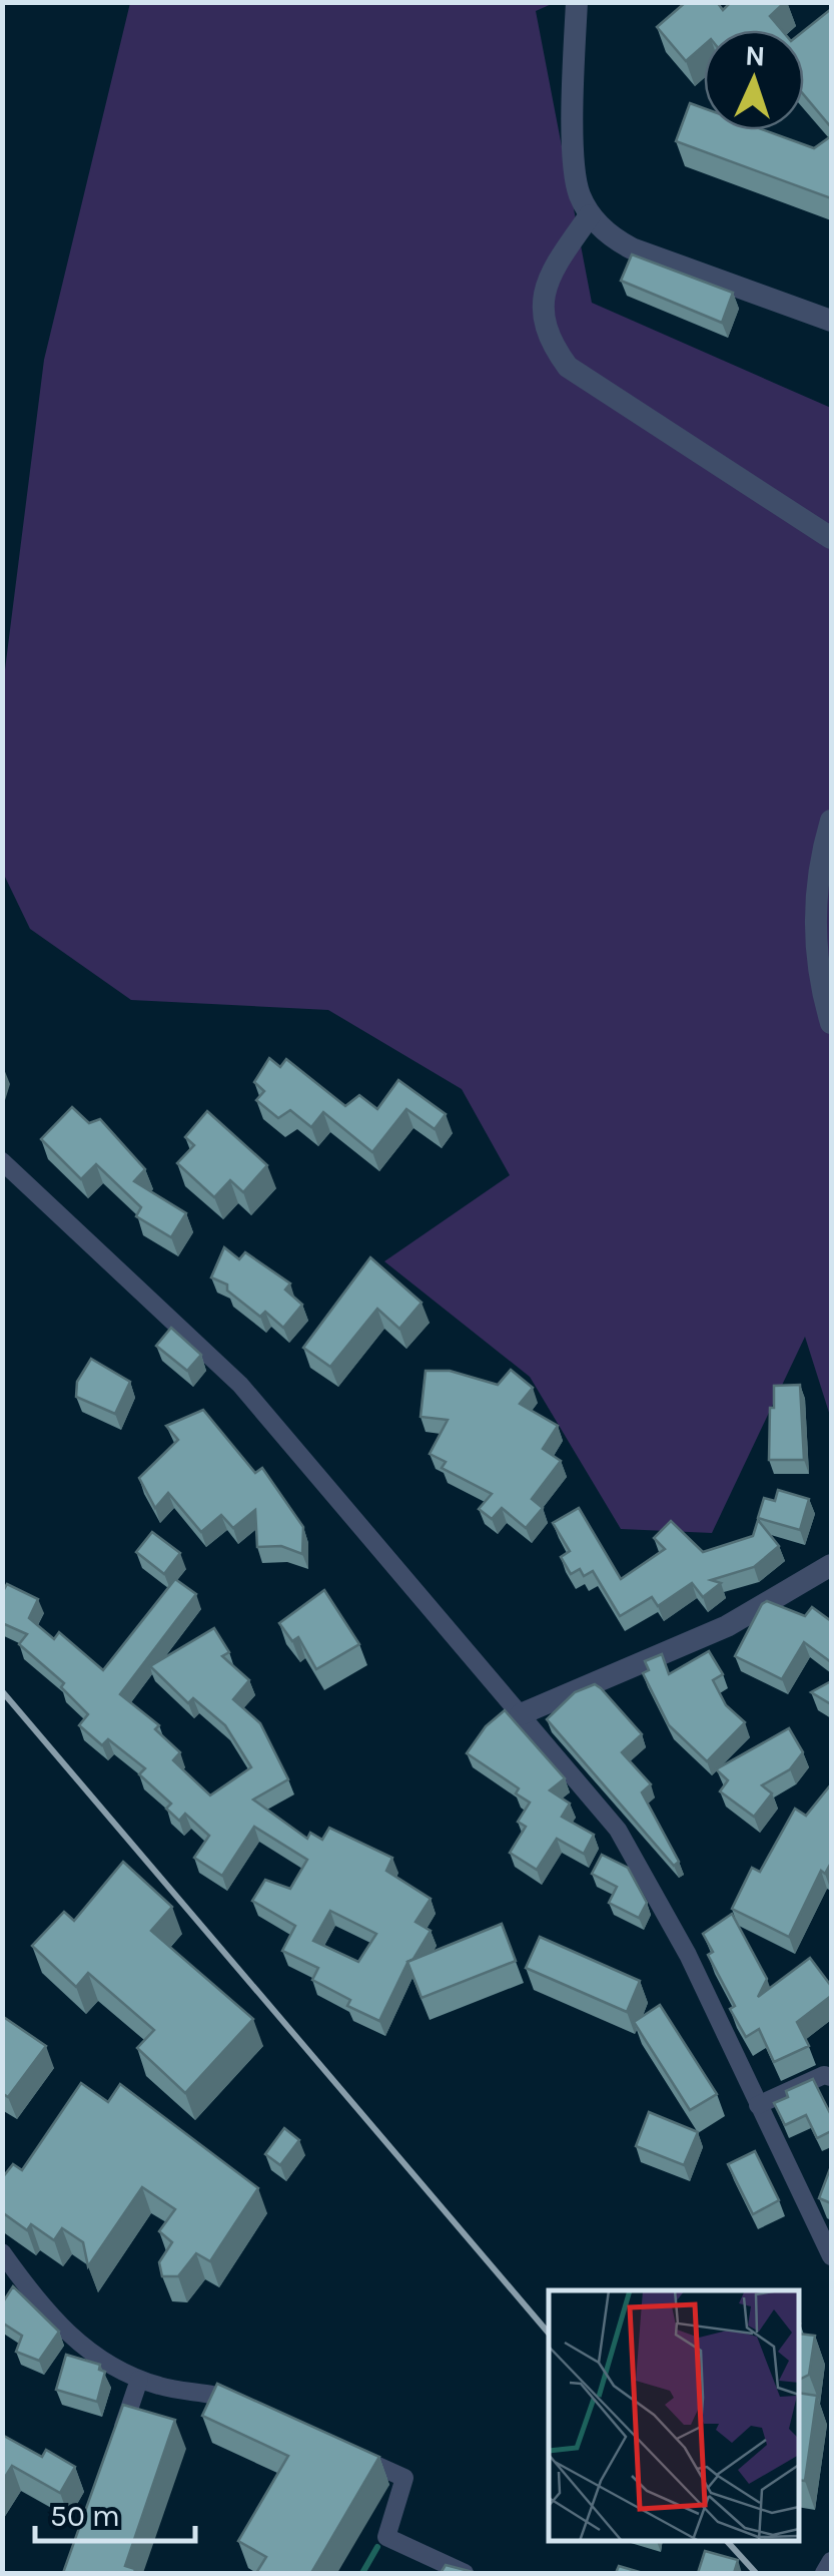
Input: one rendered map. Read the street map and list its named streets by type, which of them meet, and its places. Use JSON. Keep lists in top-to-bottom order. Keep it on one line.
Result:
{"scale_bar":"50 m","north":"top"}
